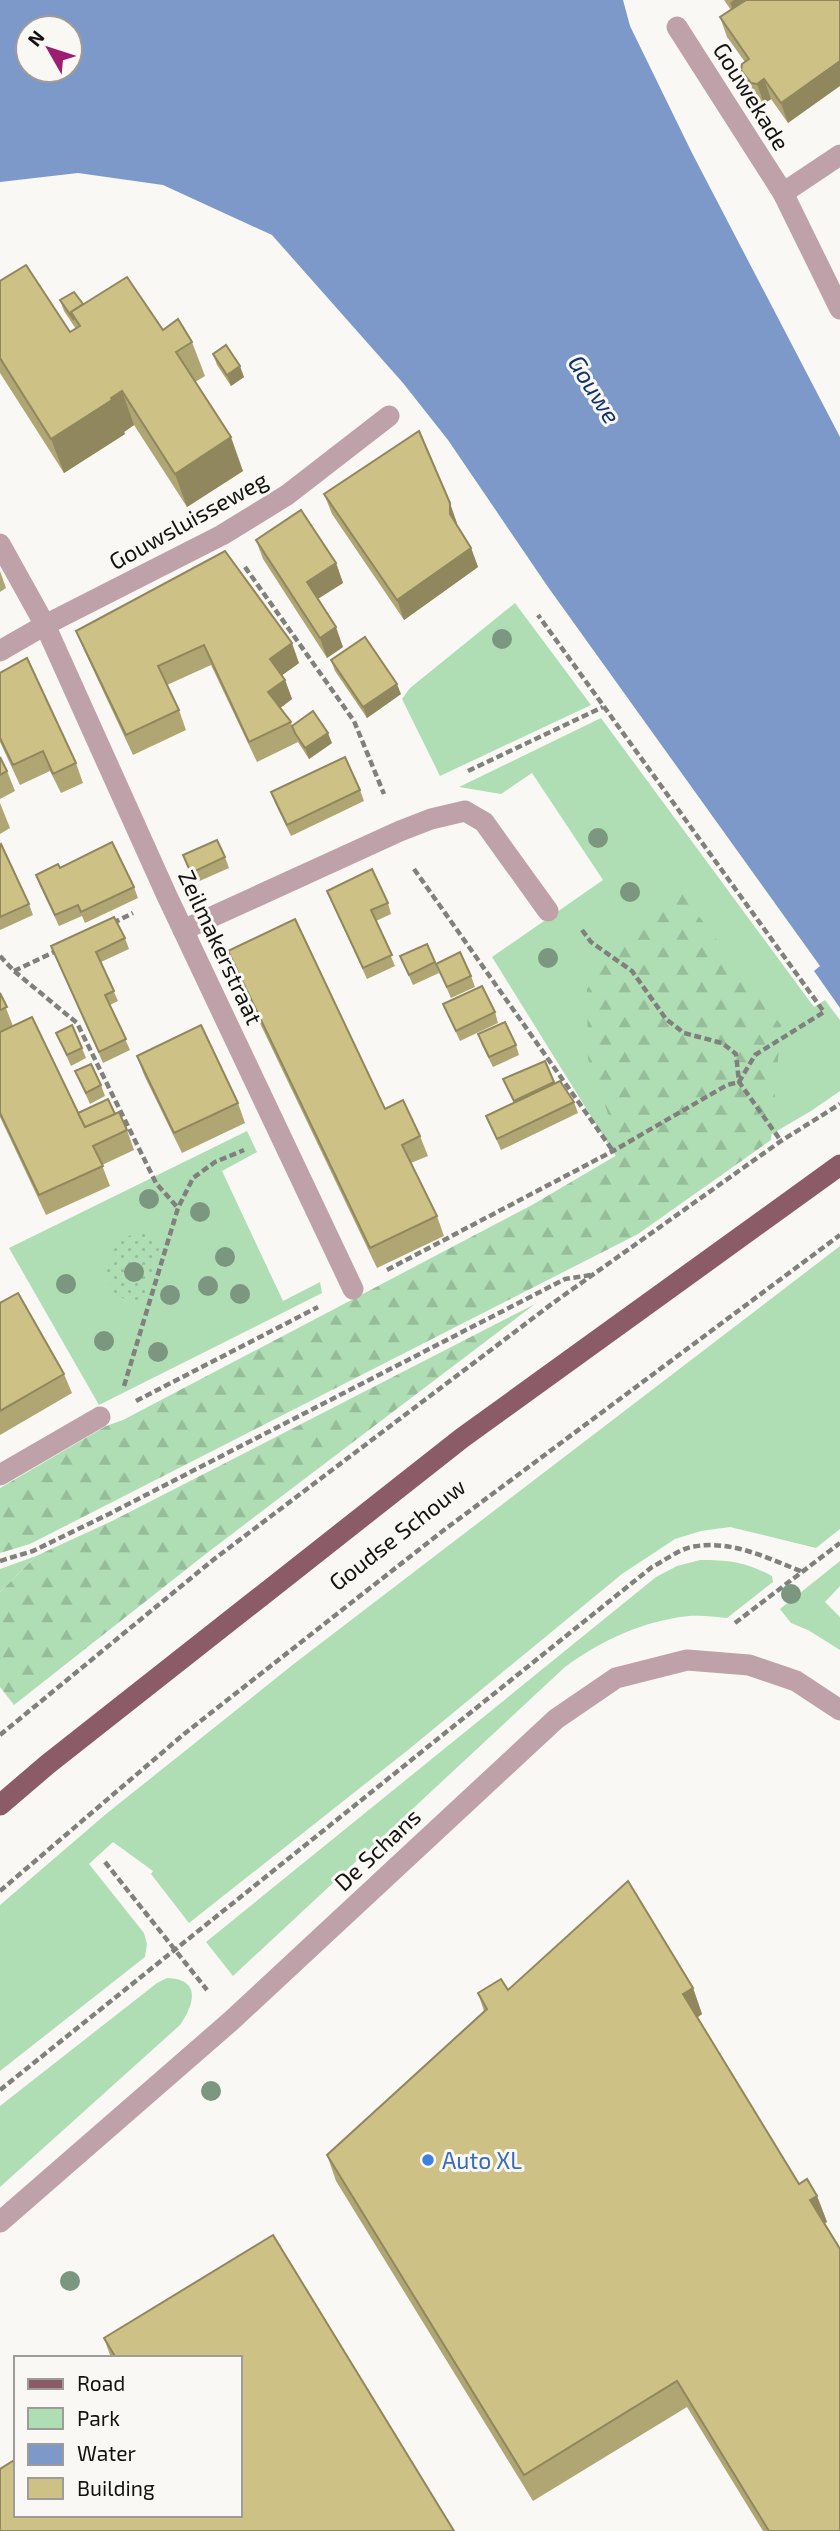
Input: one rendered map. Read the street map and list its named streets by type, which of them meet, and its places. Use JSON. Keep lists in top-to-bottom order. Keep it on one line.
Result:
{"streets":{"main road":["Goudse Schouw"],"street":["Gouwekade","Gouwsluisseweg","Zeilmakerstraat","De Schans"]},"crossings":[["Gouwsluisseweg","Zeilmakerstraat"]],"water":["Gouwe"],"places":["Auto XL"],"legend":["Road","Park","Water","Building"],"north":"top left"}
